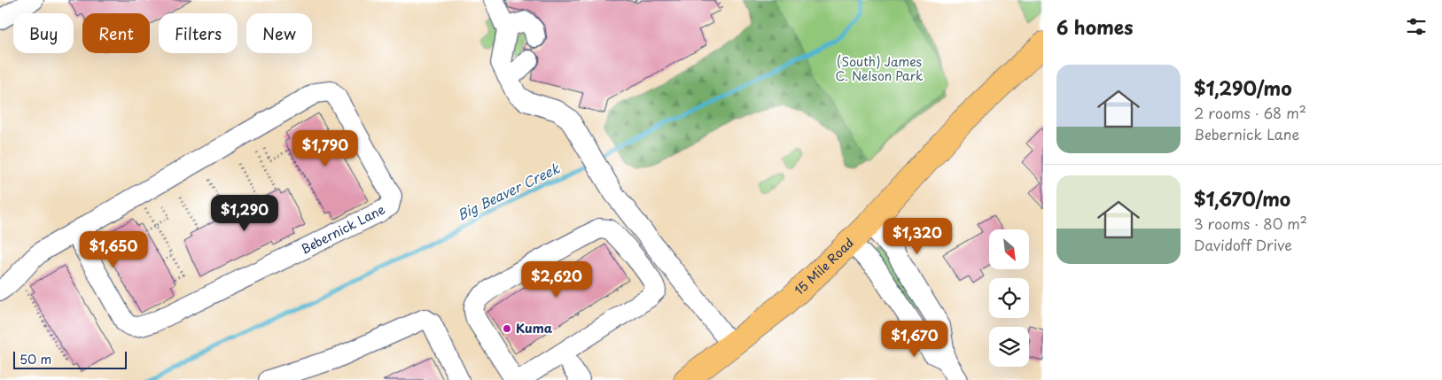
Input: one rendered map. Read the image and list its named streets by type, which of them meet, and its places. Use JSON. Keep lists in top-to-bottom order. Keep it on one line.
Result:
{"streets":{"main road":["15 Mile Road"],"street":["Bebernick Lane"]},"water":["Big Beaver Creek"],"parks":["(South) James C. Nelson Park"],"places":["Kuma"],"scale_bar":"50 m","north":"bottom right","page":{"heading":"6 homes","chip":["Buy","Rent","Filters","New"],"list":[{"name":"$1,290/mo","note":"2 rooms · 68 m² · Bebernick Lane"},{"name":"$1,670/mo","note":"3 rooms · 80 m² · Davidoff Drive"}],"price":["$1,790","$1,290","$1,320","$1,650","$2,620","$1,670"],"scale":"50 m"}}
